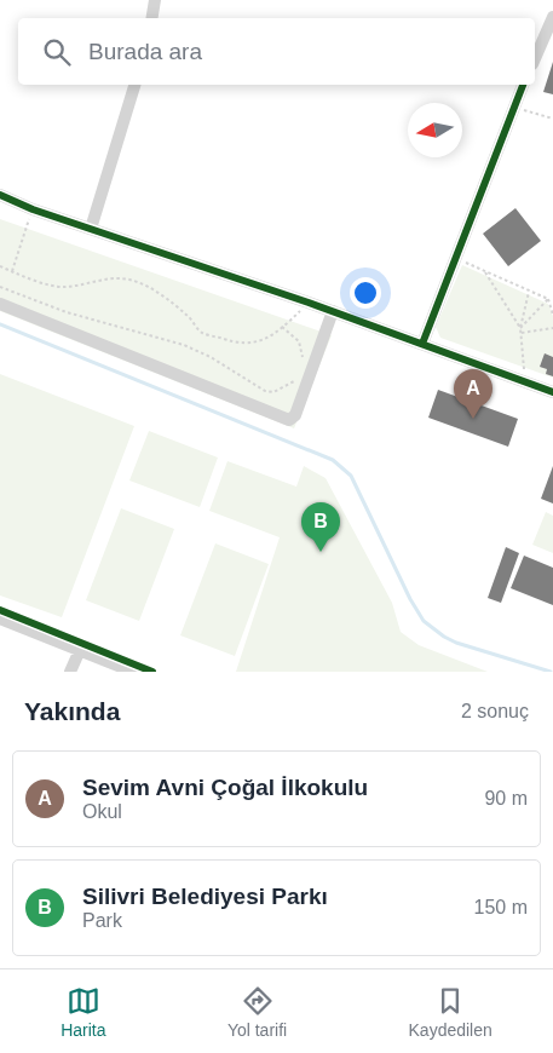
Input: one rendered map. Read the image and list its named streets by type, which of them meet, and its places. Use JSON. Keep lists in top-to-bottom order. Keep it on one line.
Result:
{"north":"left","page":{"search":"Burada ara","pins":["A","B"],"heading":["Yakında","2 sonuç"],"list":[{"mark":"A","name":"Sevim Avni Çoğal İlkokulu","note":"Okul","value":"90 m"},{"mark":"B","name":"Silivri Belediyesi Parkı","note":"Park","value":"150 m"}],"nav":["Harita","Yol tarifi","Kaydedilen"]}}
